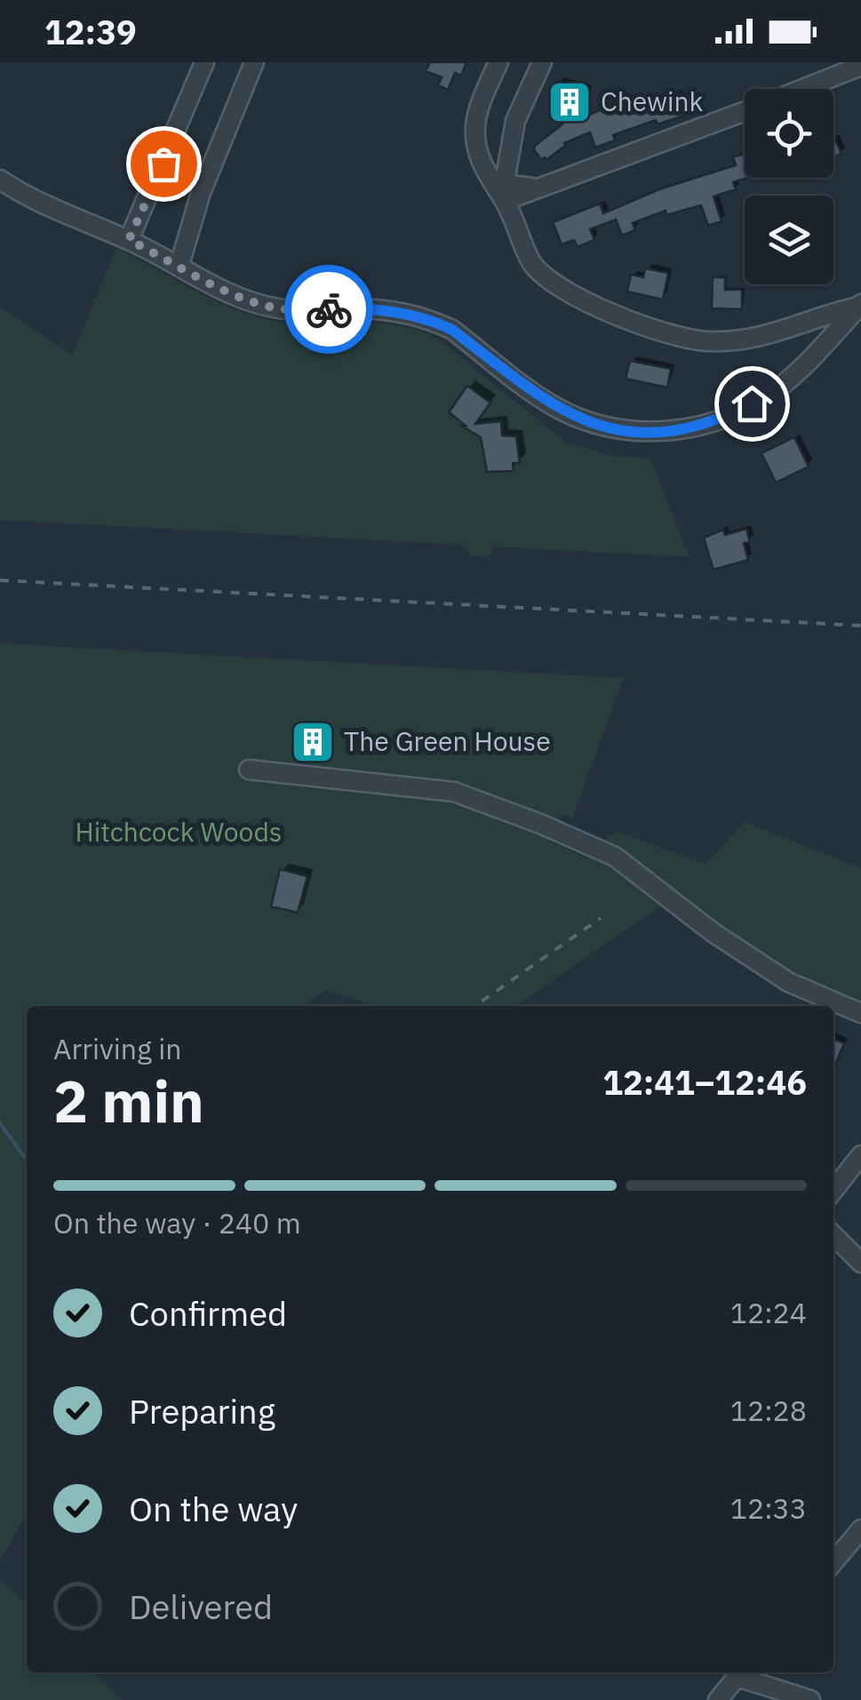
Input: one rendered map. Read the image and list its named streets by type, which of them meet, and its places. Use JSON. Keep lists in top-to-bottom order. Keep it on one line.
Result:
{"parks":["Hitchcock Woods"],"places":{"building":["Chewink","The Green House"]},"page":{"status":"12:39","heading":["2 min","Arriving in","12:41–12:46"],"bar":"On the way · 240 m","list":[["Confirmed","12:24"],["Preparing","12:28"],["On the way","12:33"],"Delivered"]}}
